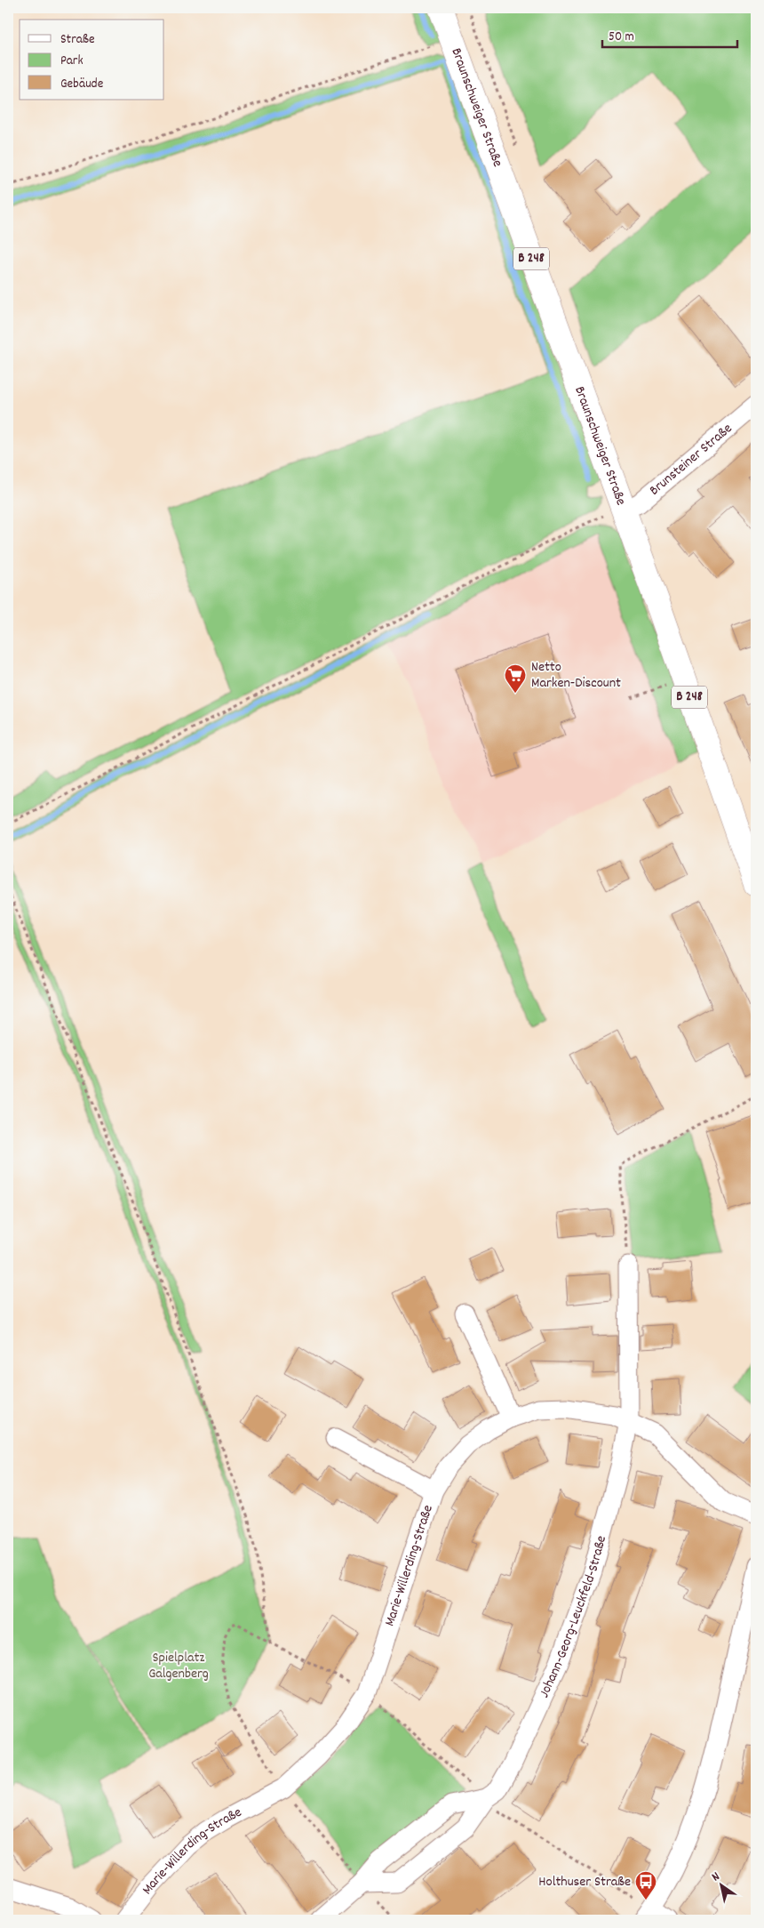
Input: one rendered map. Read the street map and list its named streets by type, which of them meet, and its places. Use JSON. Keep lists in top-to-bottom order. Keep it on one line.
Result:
{"streets":{"main road":["Braunschweiger Straße","B 248"],"street":["Brunsteiner Straße","Marie-Willerding-Straße","Johann-Georg-Leuckfeld-Straße"]},"crossings":[["Braunschweiger Straße","Brunsteiner Straße"],["Marie-Willerding-Straße","Johann-Georg-Leuckfeld-Straße"]],"parks":["Spielplatz Galgenberg"],"places":{"supermarket":["Netto Marken-Discount"],"bus stop":["Holthuser Straße"]},"legend":["Straße","Park","Gebäude"],"scale_bar":"50 m","north":"top left"}
